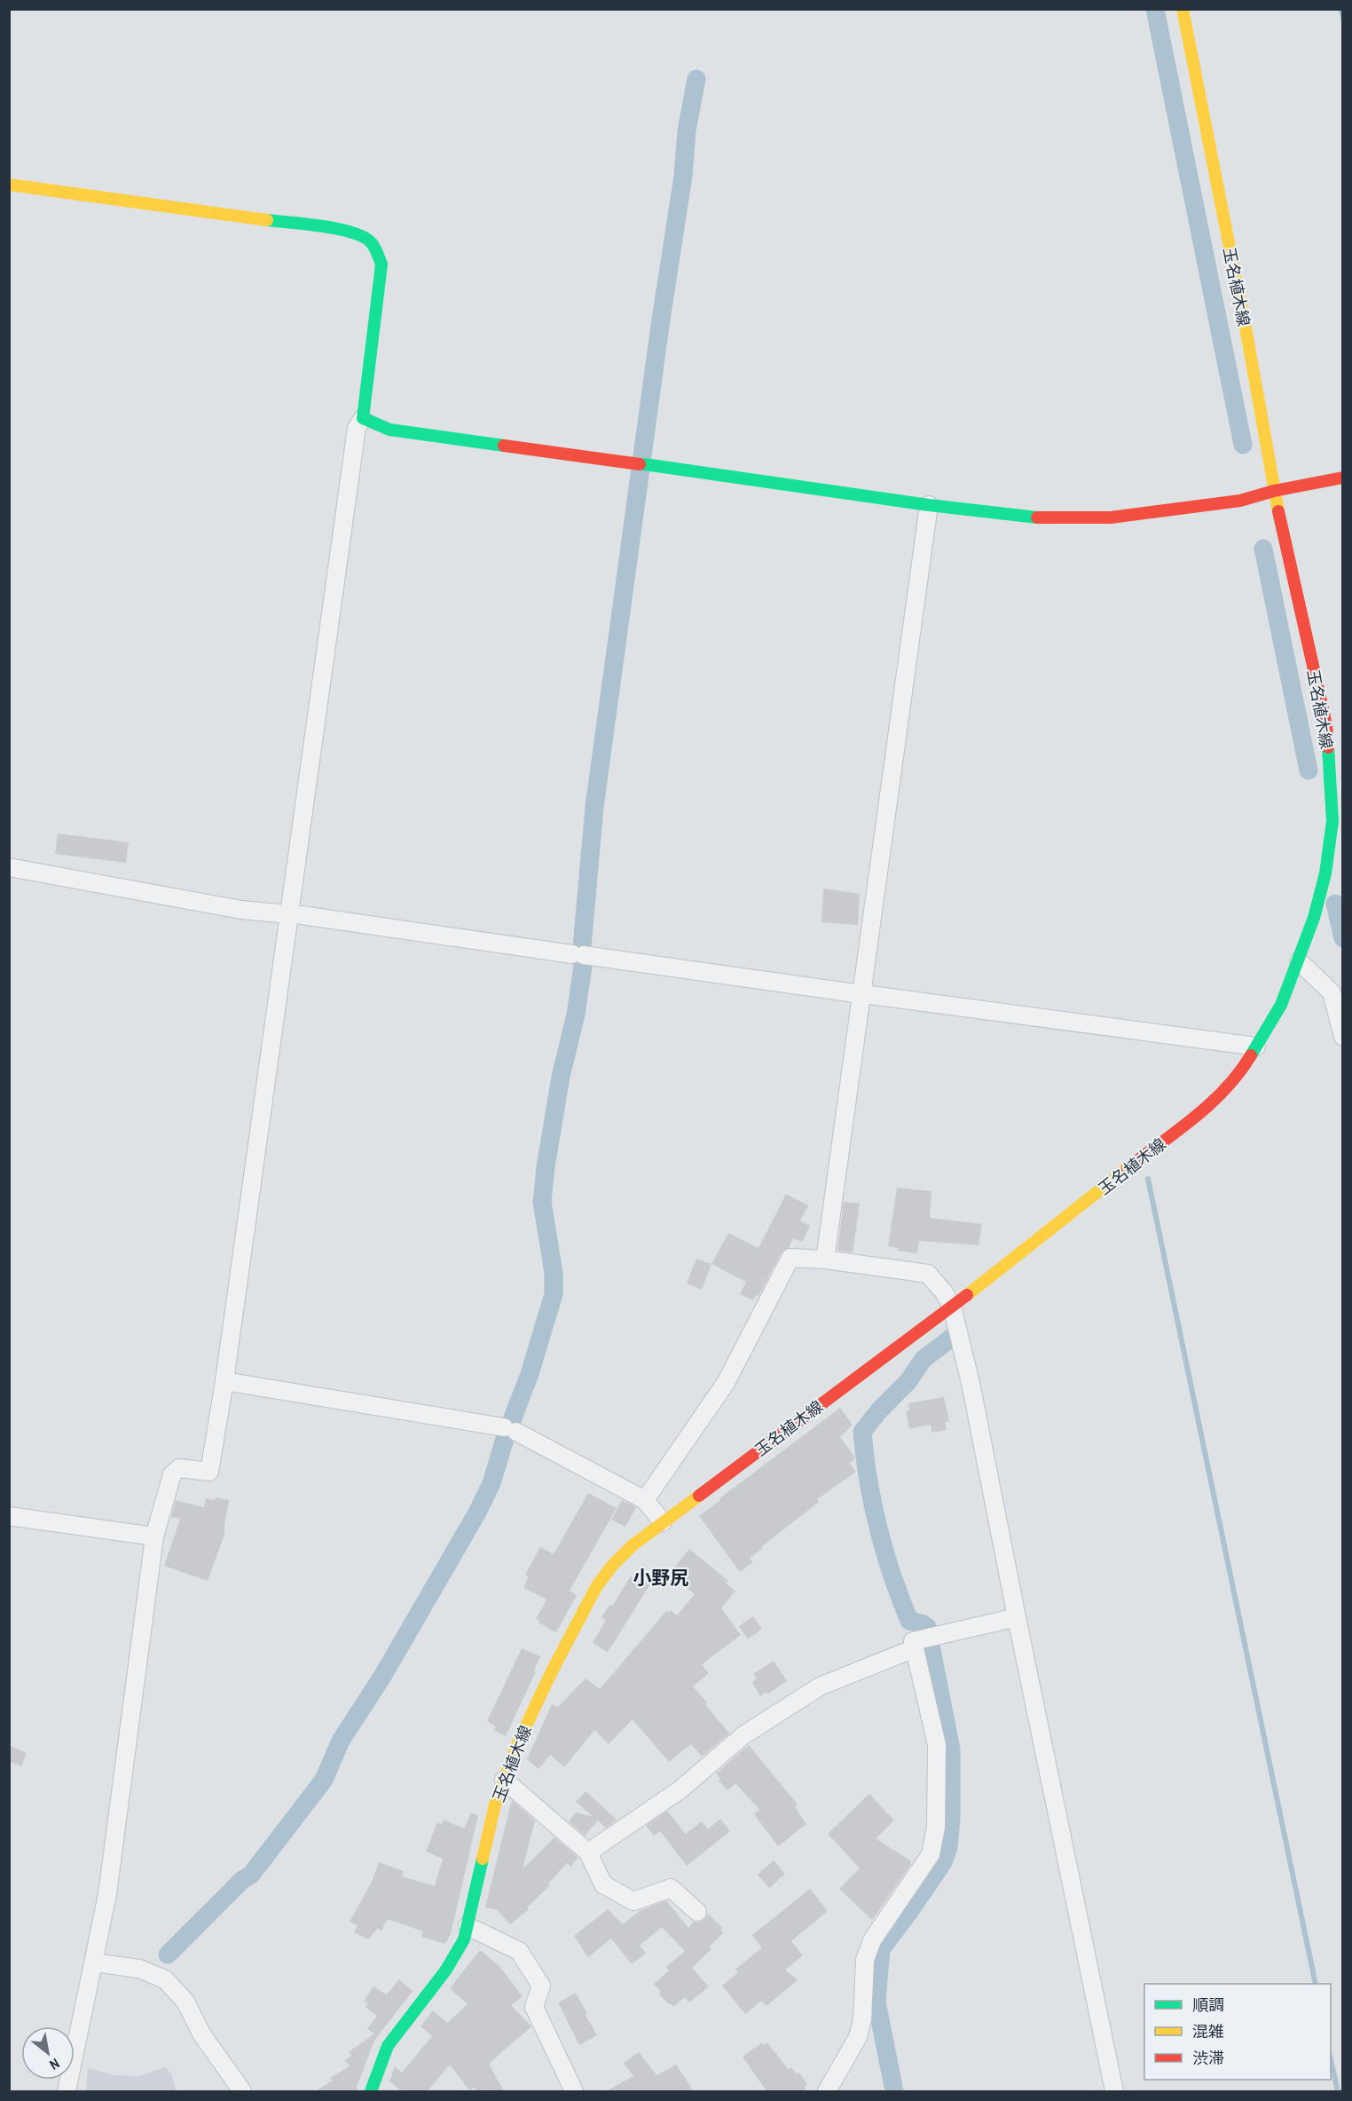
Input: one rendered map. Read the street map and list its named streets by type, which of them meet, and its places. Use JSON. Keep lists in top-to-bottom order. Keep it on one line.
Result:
{"streets":{"main road":["玉名植木線"]},"districts":["小野尻"],"legend":["順調","混雑","渋滞"],"north":"bottom right"}
